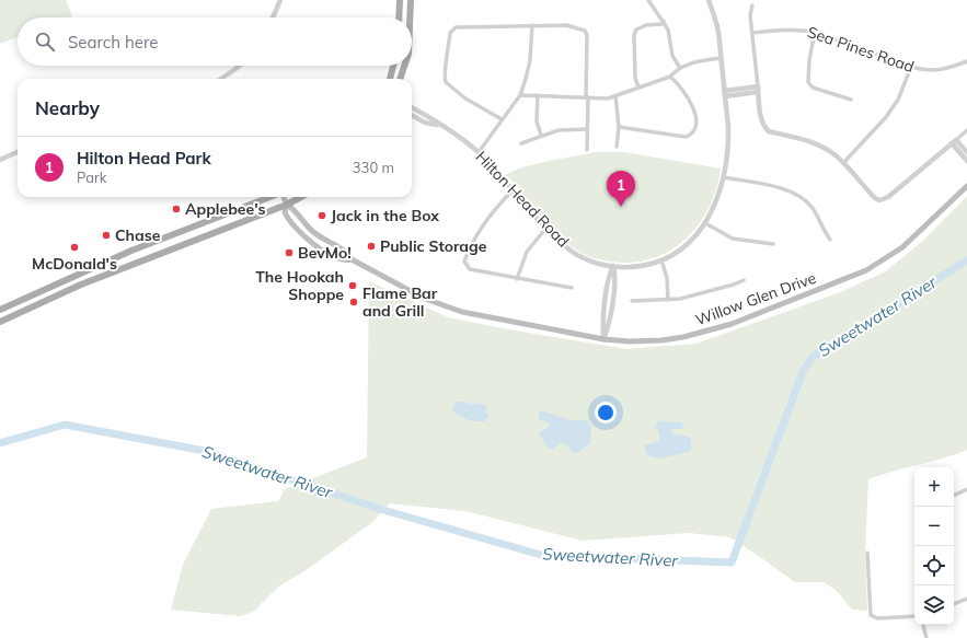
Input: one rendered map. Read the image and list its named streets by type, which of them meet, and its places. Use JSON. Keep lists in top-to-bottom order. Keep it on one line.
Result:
{"streets":{"main road":["Willow Glen Drive"],"street":["Sea Pines Road","Hilton Head Road"]},"water":["Sweetwater River"],"places":["Applebee's","Jack in the Box","Chase","Public Storage","McDonald's","BevMo!","The Hookah Shoppe","Flame Bar and Grill"],"page":{"search":"Search here","heading":"Nearby","list":[{"mark":"1","name":"Hilton Head Park","note":"Park","value":"330 m"}],"pins":"1","map_buttons":["+","−"]}}
